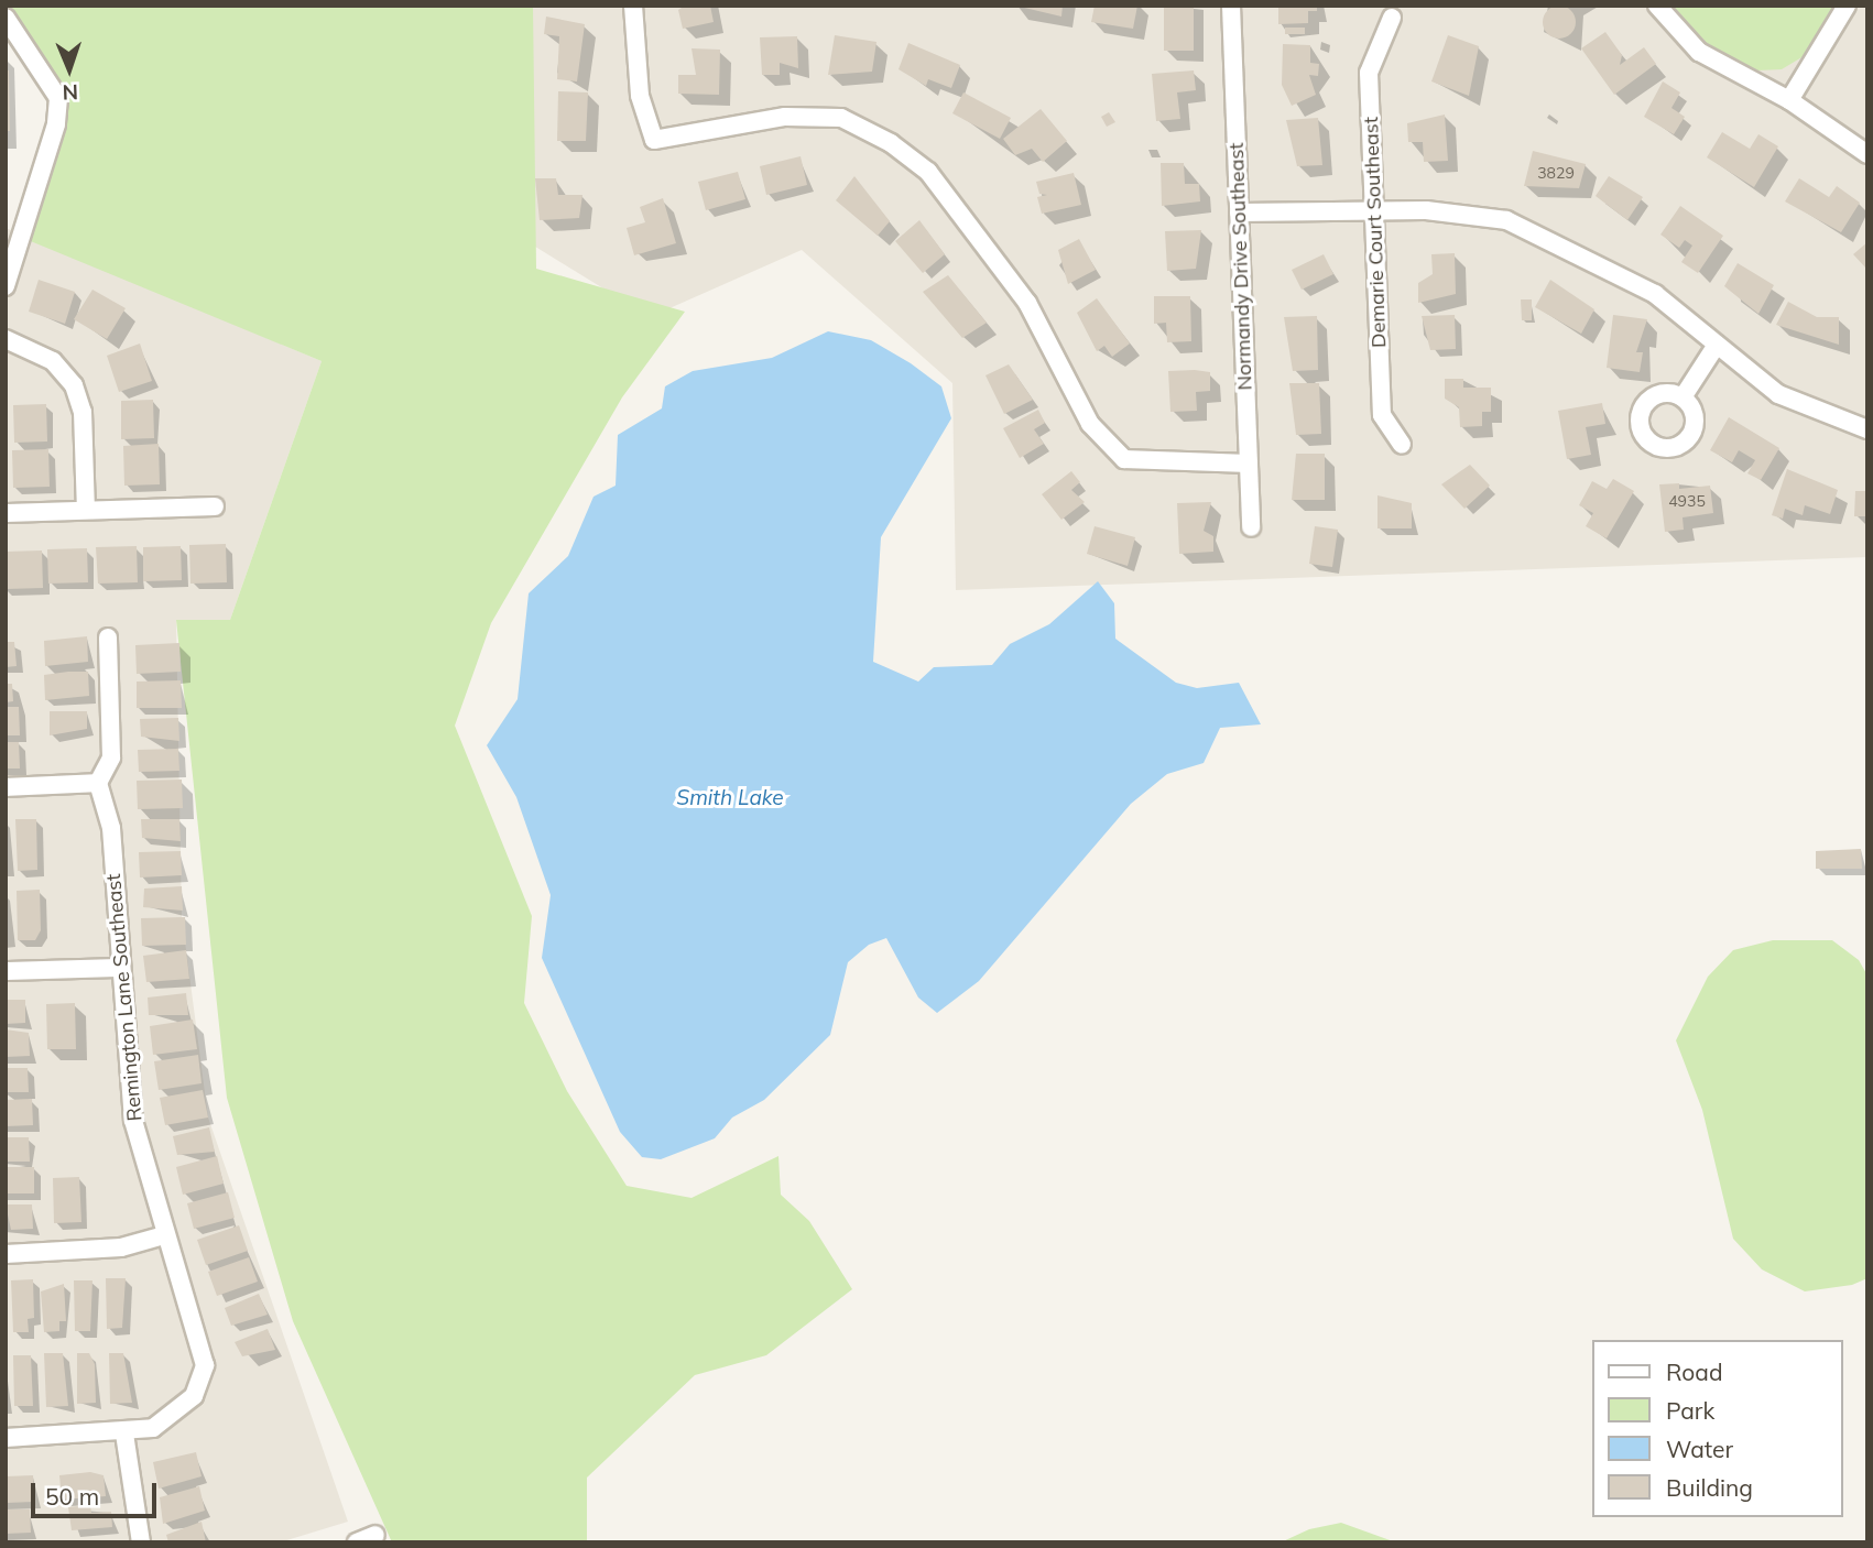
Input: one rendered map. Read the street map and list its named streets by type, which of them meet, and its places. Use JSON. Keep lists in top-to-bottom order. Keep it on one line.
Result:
{"streets":{"street":["Demarie Court Southeast","Normandy Drive Southeast","Remington Lane Southeast"]},"water":["Smith Lake"],"house_numbers":["3829","4935"],"legend":["Road","Park","Water","Building"],"scale_bar":"50 m","north":"bottom"}
